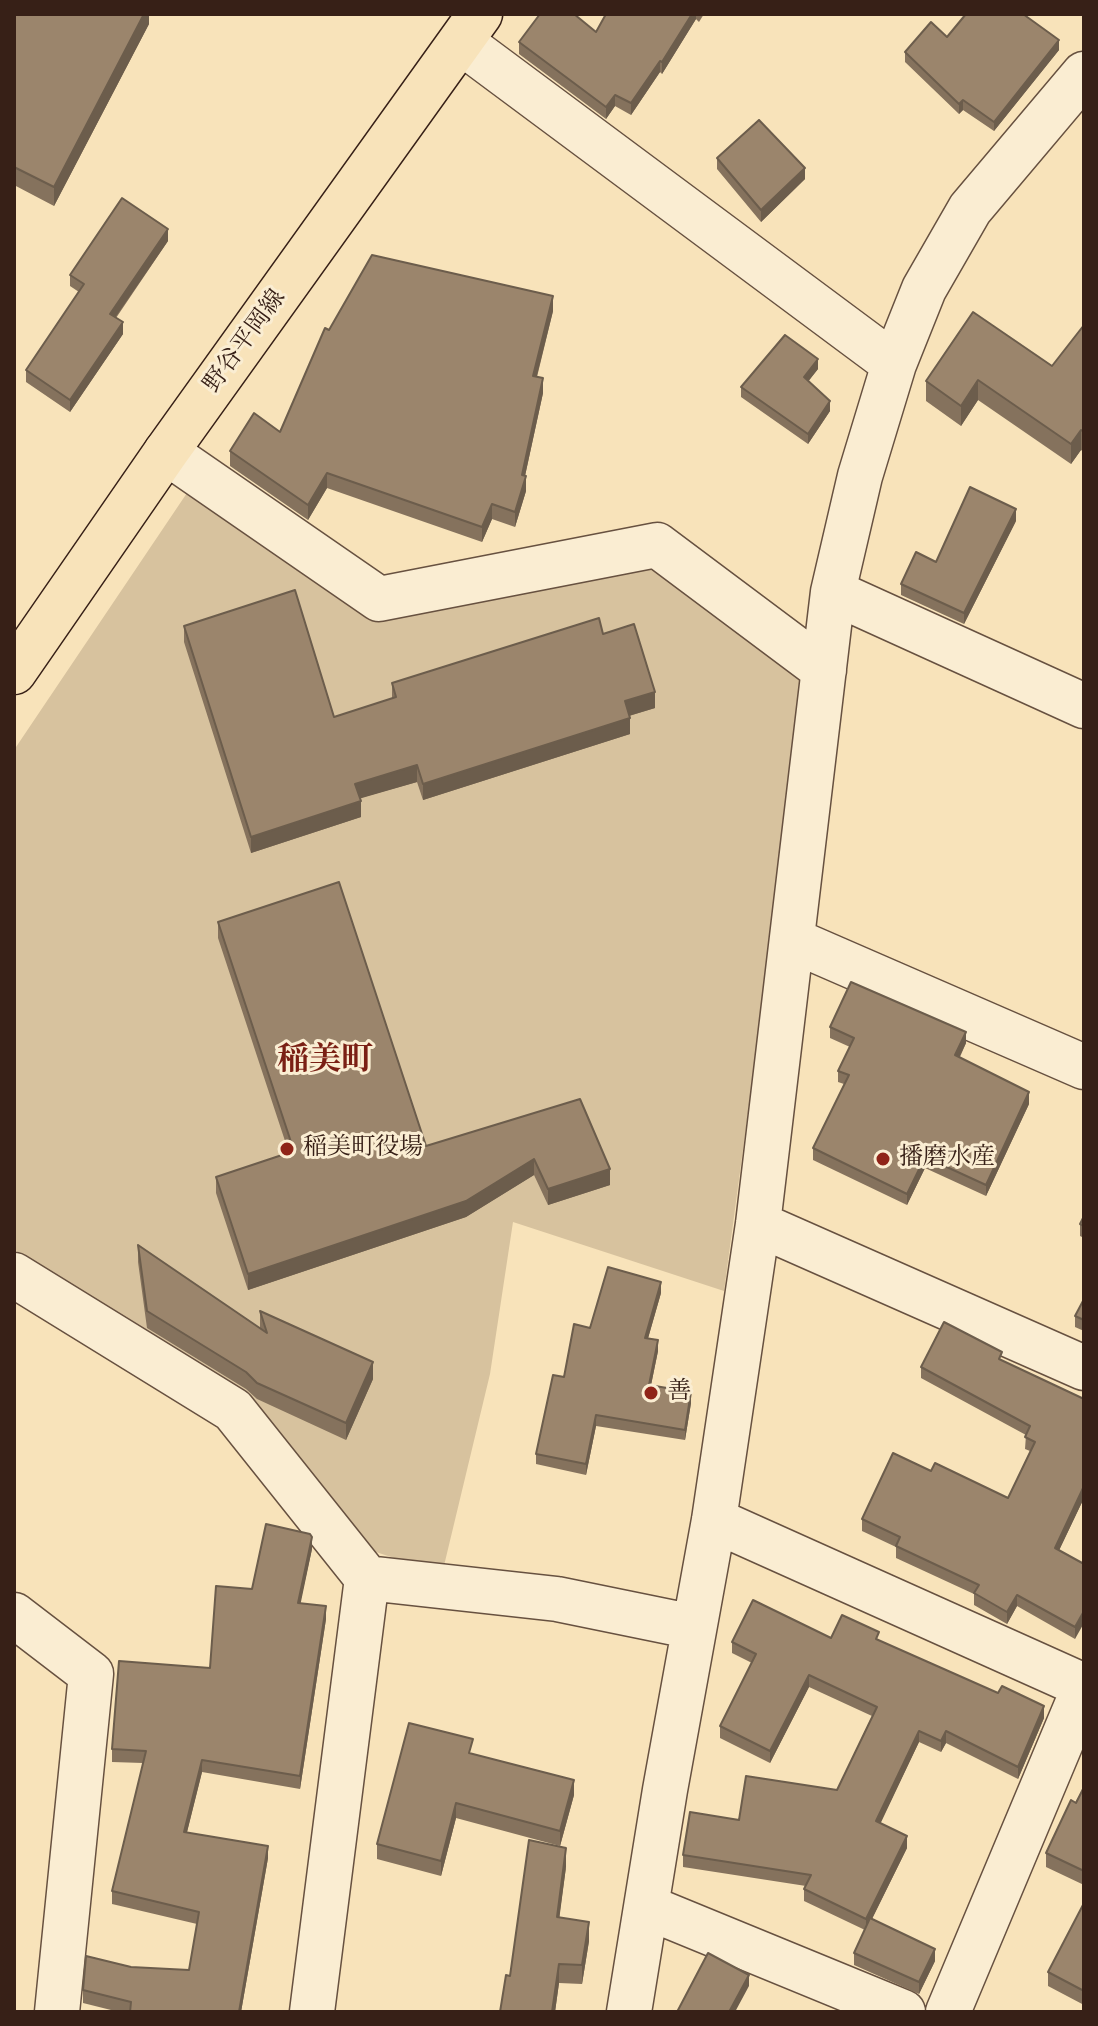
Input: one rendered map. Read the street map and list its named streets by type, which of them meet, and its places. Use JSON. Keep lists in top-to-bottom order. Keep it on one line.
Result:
{"streets":{"main road":["野谷平岡線"]},"districts":["稲美町"],"places":["稲美町役場","播磨水産","善"]}
